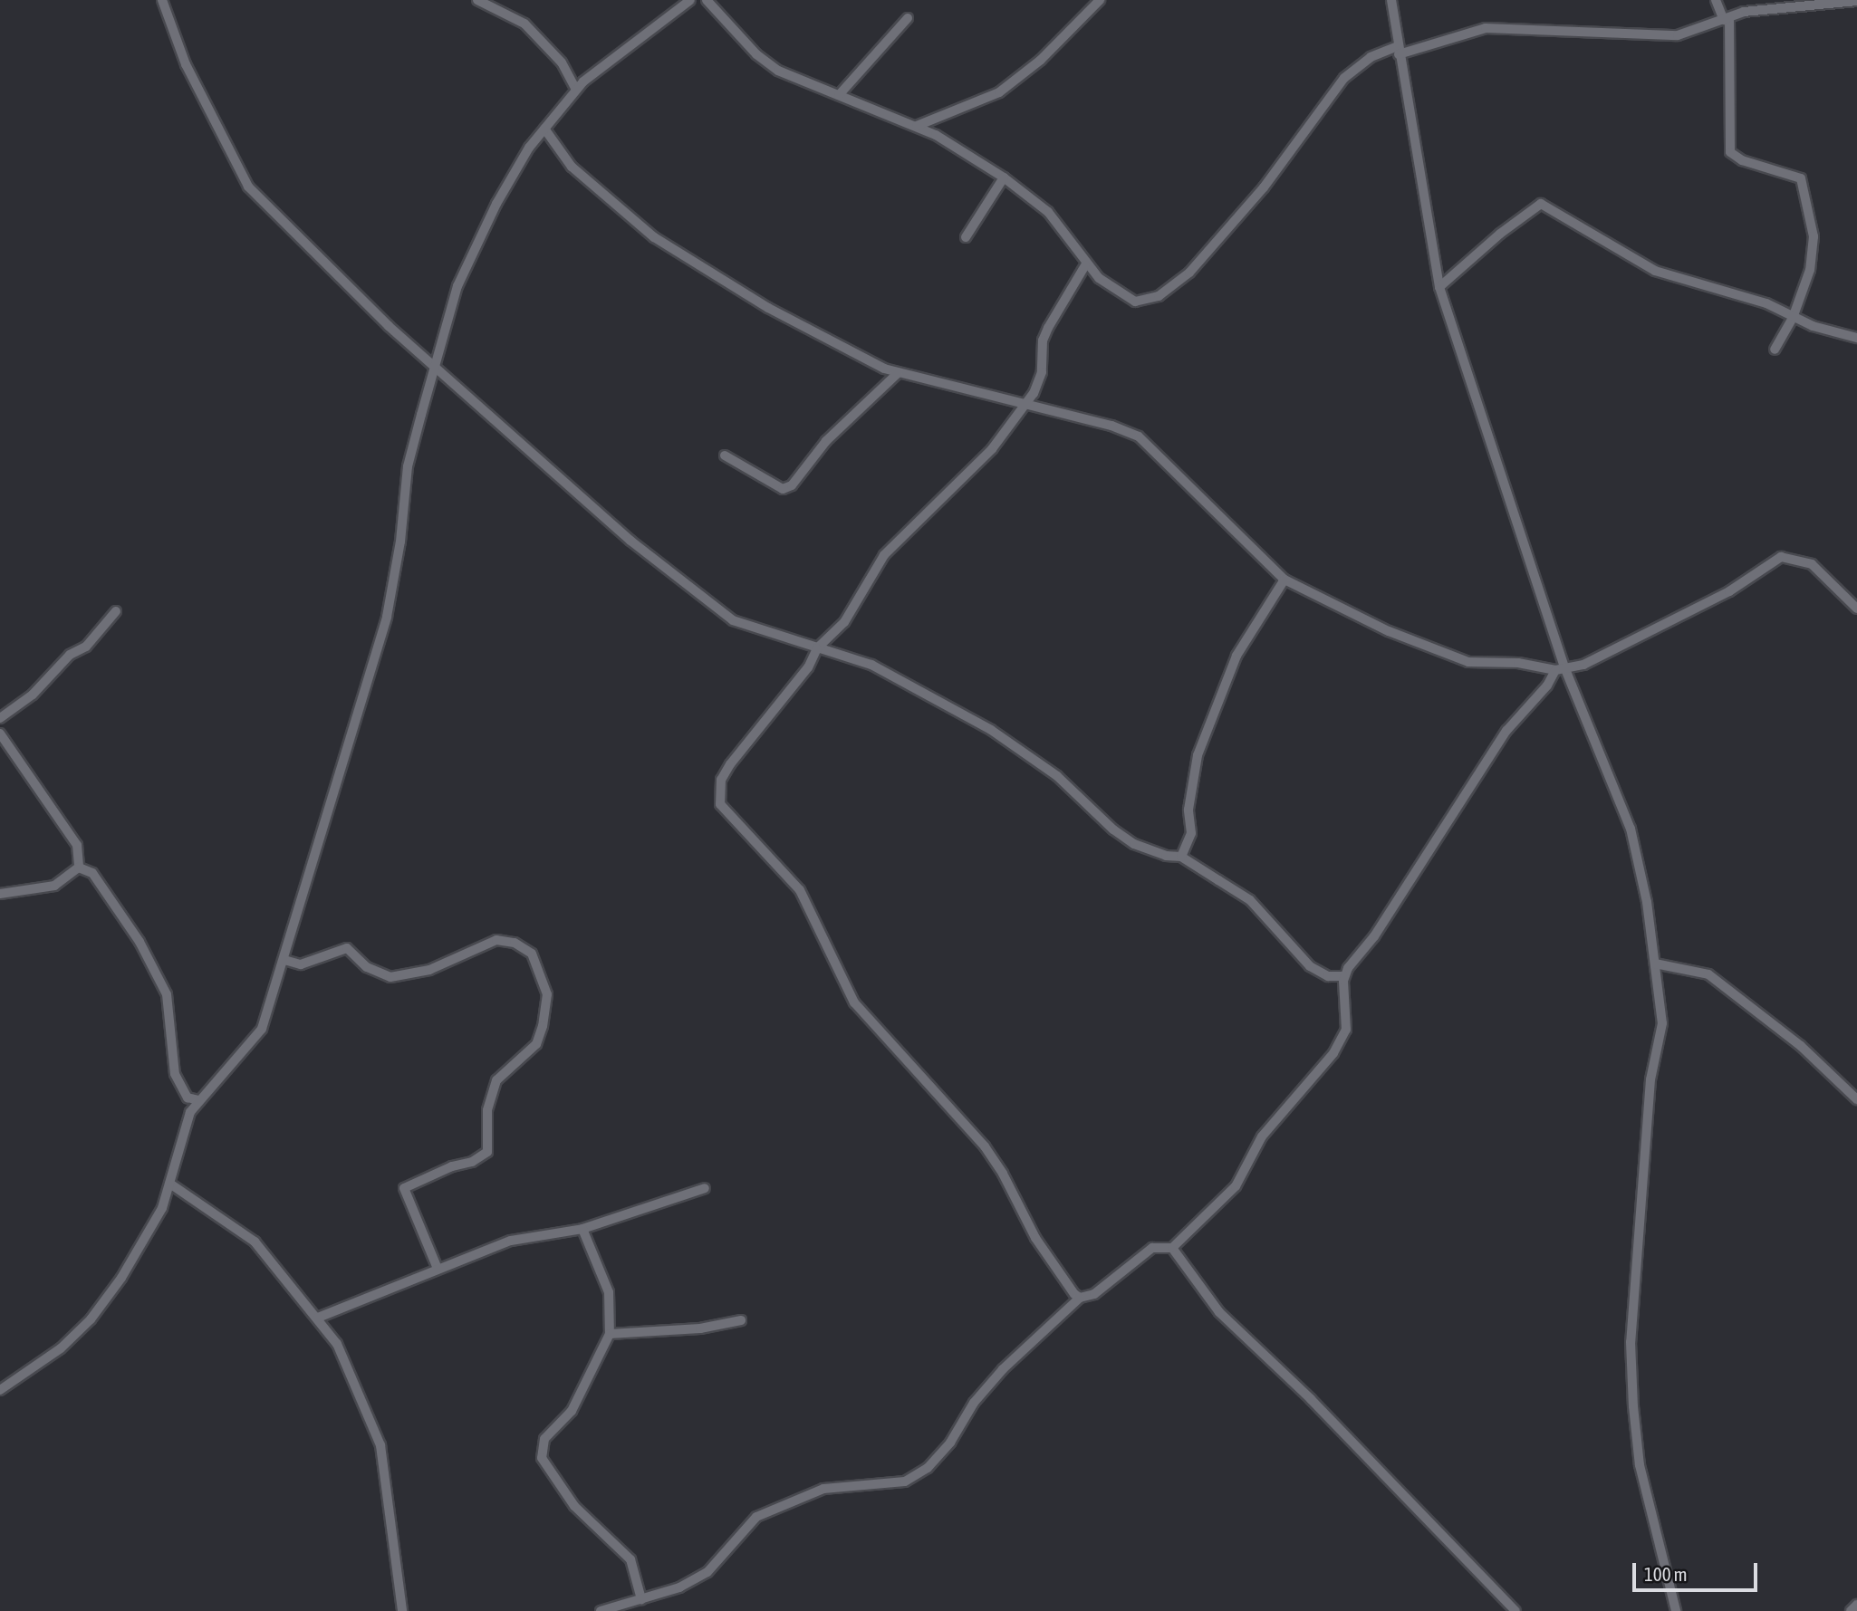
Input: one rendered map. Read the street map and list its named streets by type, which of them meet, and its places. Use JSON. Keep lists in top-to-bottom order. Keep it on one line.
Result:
{"scale_bar":"100 m"}
